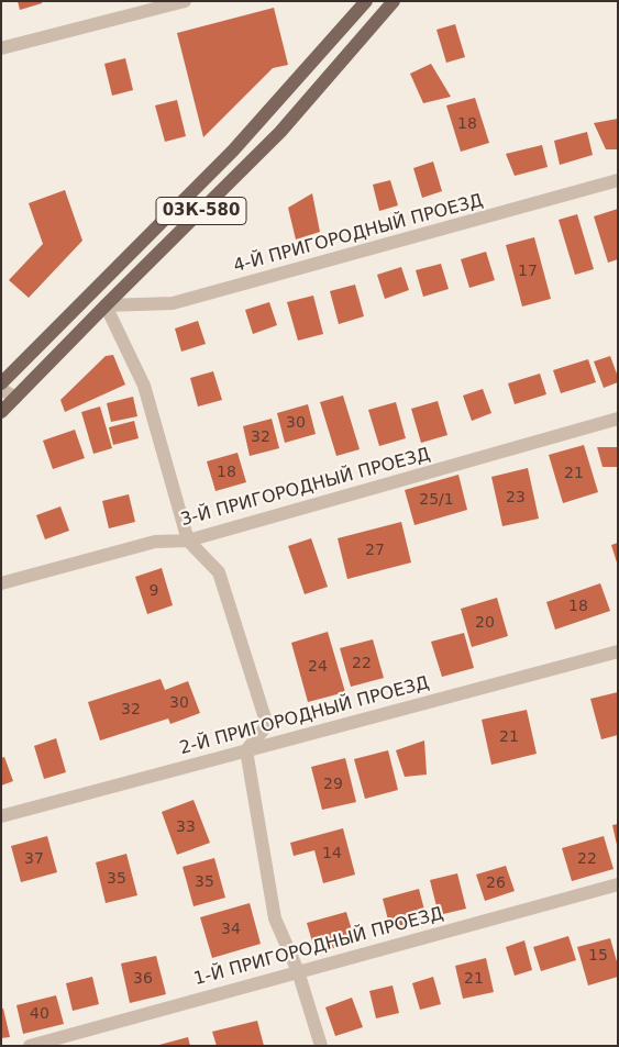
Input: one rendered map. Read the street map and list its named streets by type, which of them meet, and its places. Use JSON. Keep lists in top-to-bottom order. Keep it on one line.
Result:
{"streets":{"main road":["03К-580"],"street":["4-Й ПРИГОРОДНЫЙ ПРОЕЗД","3-Й ПРИГОРОДНЫЙ ПРОЕЗД","2-Й ПРИГОРОДНЫЙ ПРОЕЗД","1-Й ПРИГОРОДНЫЙ ПРОЕЗД"]},"crossings":[["03К-580","4-Й ПРИГОРОДНЫЙ ПРОЕЗД"]],"house_numbers":["18","17","30","32","18","21","23","25/1","27","9","18","20","22","24","30","32","21","29","33","14","37","22","35","35","26","34","15","36","21","40"]}
